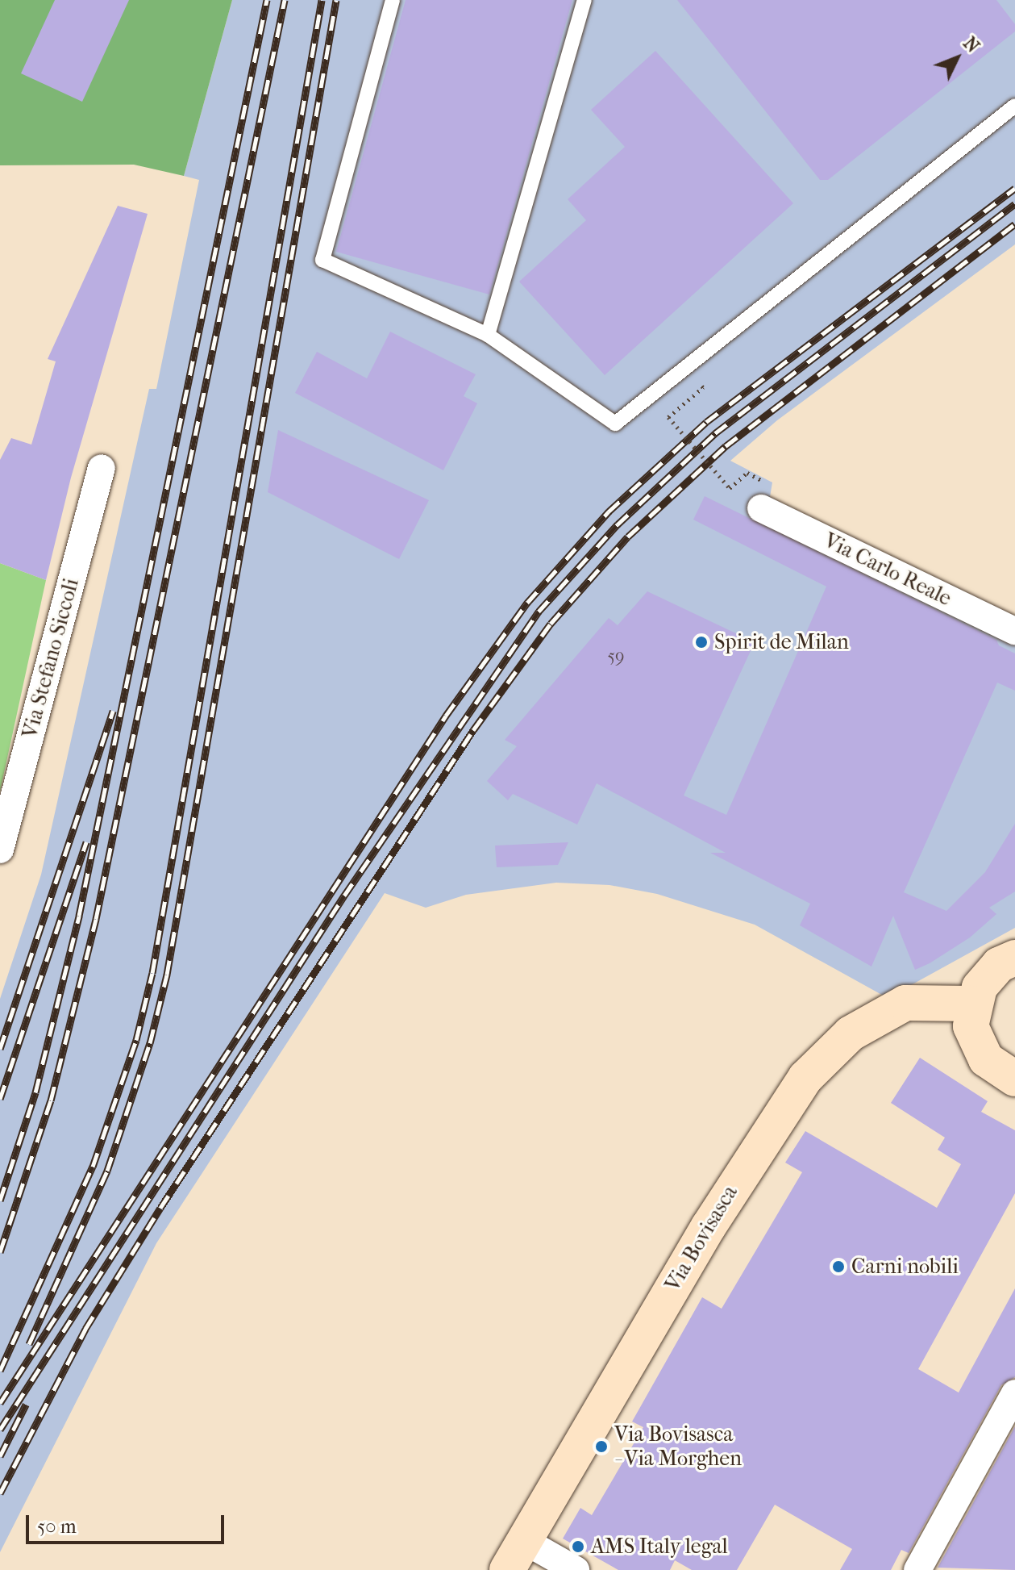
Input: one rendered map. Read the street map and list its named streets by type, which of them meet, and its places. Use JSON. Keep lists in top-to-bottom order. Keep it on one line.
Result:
{"streets":{"street":["Via Carlo Reale","Via Stefano Siccoli","Via Bovisasca"]},"places":["Spirit de Milan","Carni nobili","Via Bovisasca - Via Morghen","AMS Italy legal"],"house_numbers":["59"],"scale_bar":"50 m","north":"top right"}
